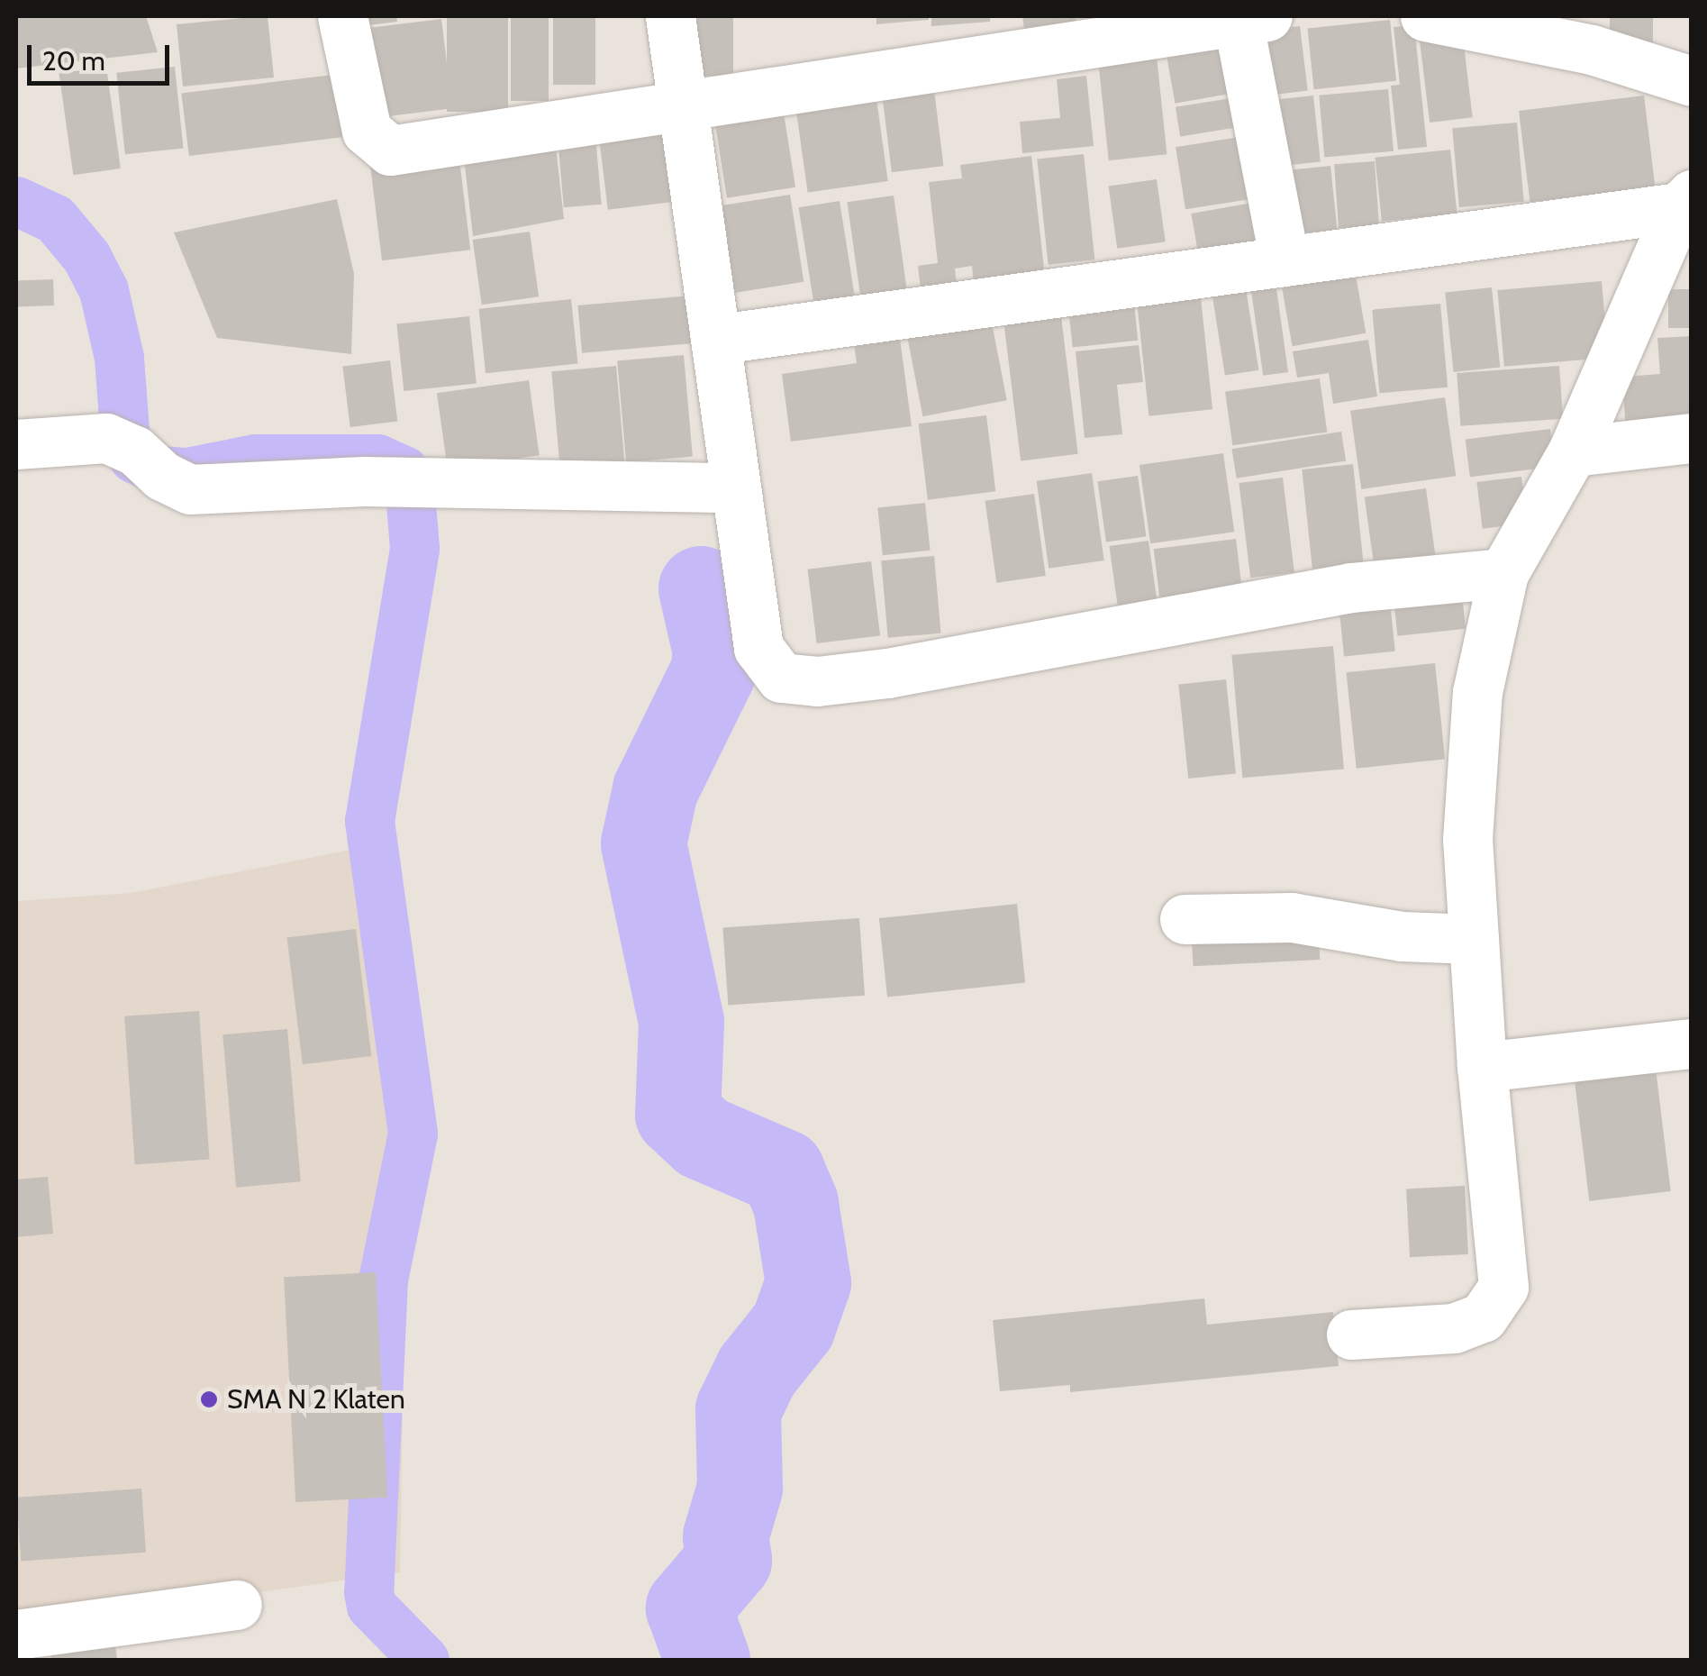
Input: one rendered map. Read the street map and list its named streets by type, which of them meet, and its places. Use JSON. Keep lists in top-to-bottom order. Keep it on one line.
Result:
{"places":["SMA N 2 Klaten"],"scale_bar":"20 m"}
